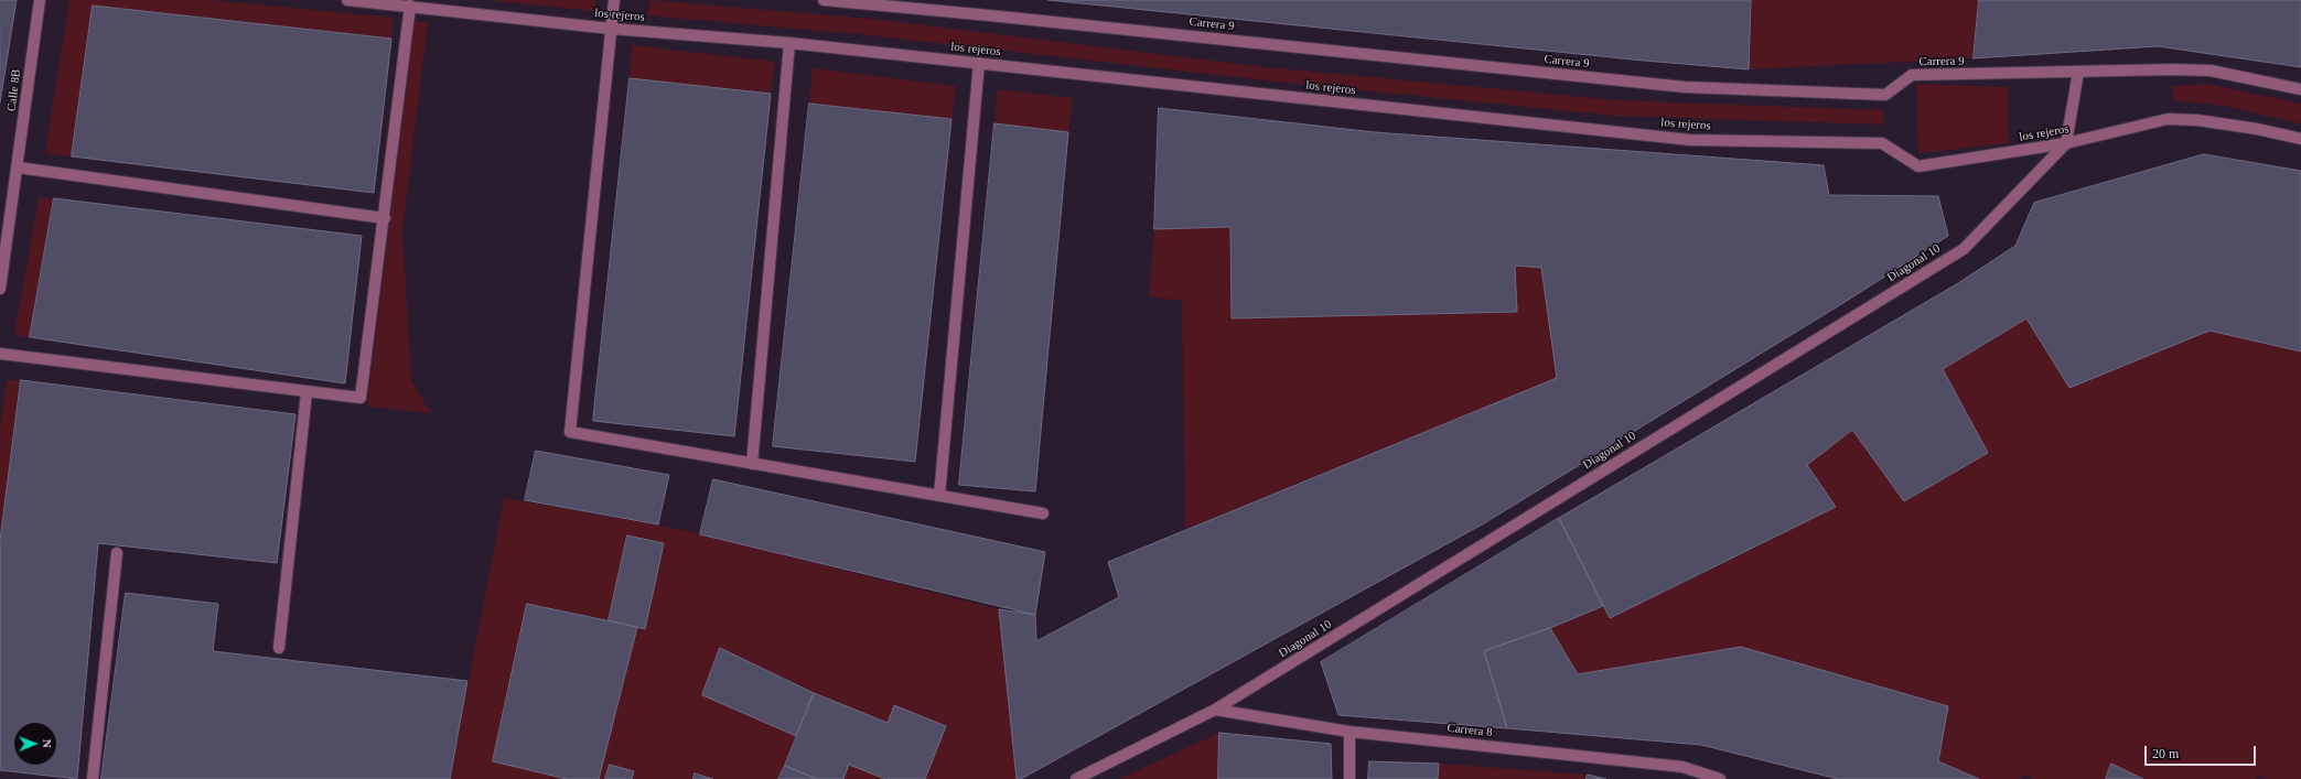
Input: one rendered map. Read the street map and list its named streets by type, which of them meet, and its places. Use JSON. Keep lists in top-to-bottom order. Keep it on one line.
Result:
{"streets":{"street":["los rejeros","Carrera 9","Calle 8B","Diagonal 10","Carrera 8"]},"crossings":[["los rejeros","Diagonal 10"],["Diagonal 10","Carrera 8"]],"scale_bar":"20 m","north":"right"}
